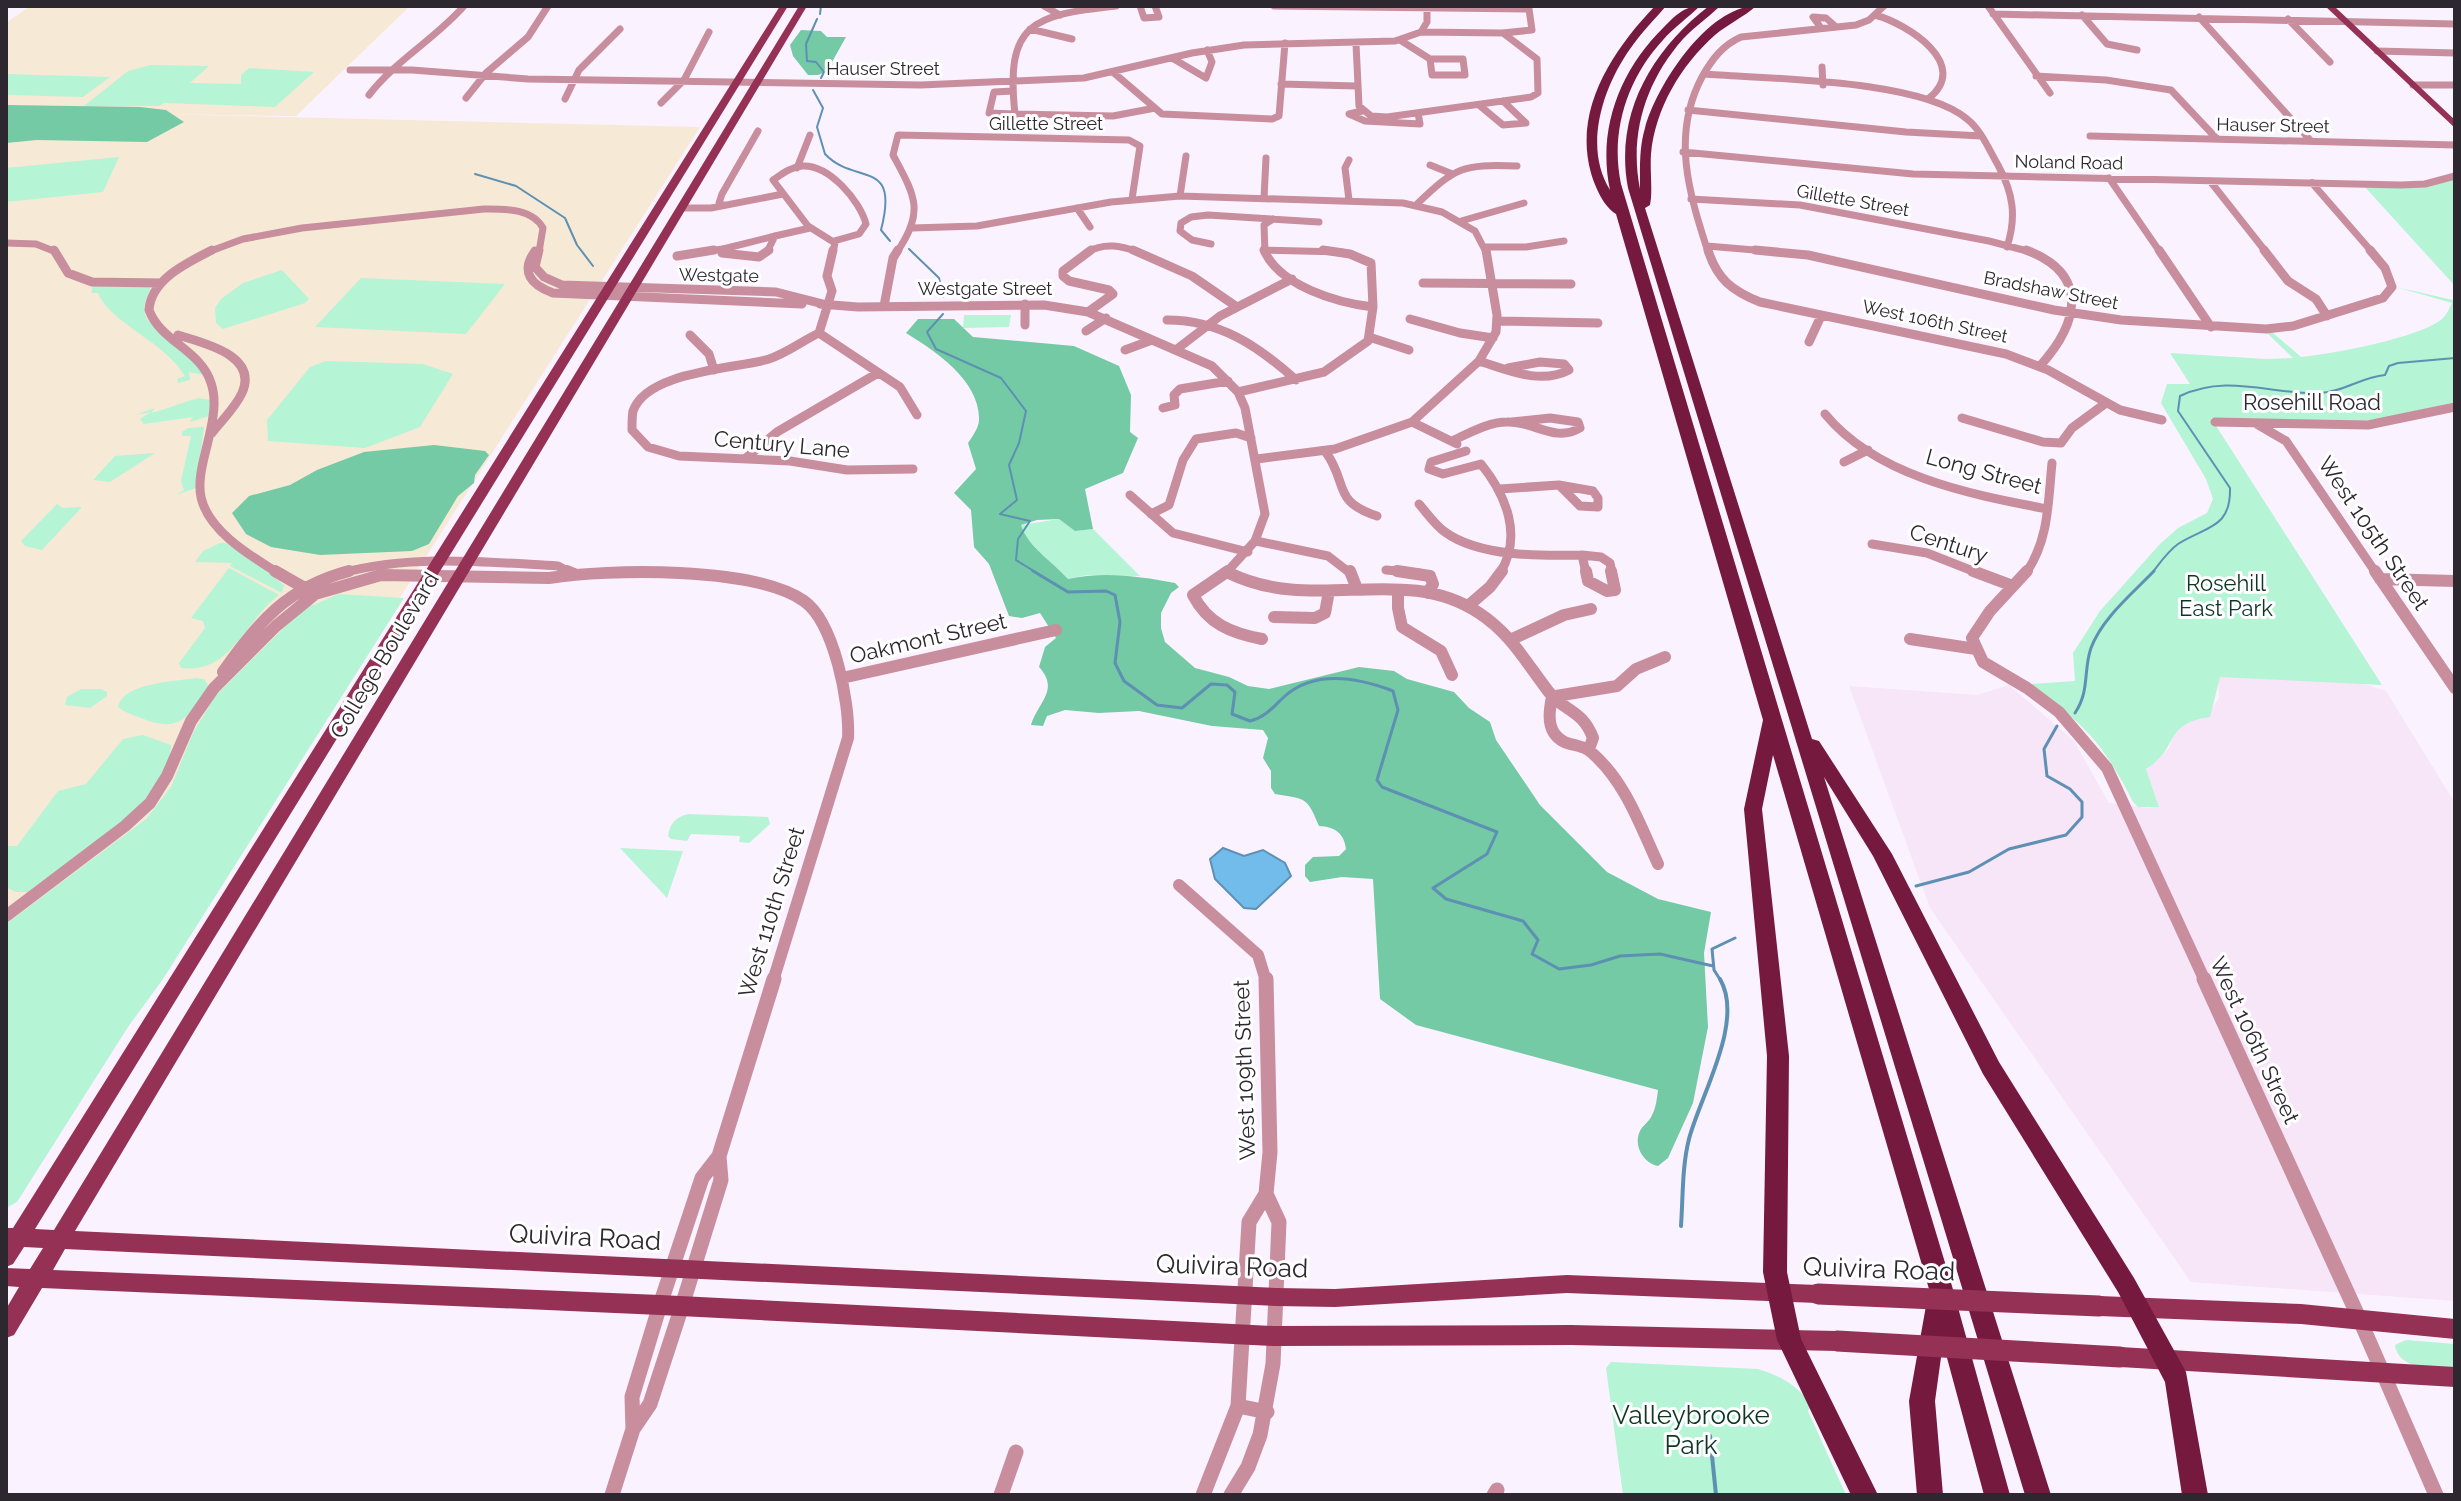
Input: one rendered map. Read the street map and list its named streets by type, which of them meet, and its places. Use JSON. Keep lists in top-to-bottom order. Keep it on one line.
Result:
{"streets":{"main road":["College Boulevard","Quivira Road"],"street":["Hauser Street","Gillette Street","Noland Road","Westgate Street","Bradshaw Street","West 106th Street","Rosehill Road","Century Lane","Long Street","West 105th Street","Century","Oakmont Street","West 110th Street","West 109th Street"]},"crossings":[["Hauser Street","College Boulevard"],["Gillette Street","Bradshaw Street"],["Gillette Street","West 106th Street"],["Noland Road","Bradshaw Street"],["Noland Road","West 106th Street"],["Westgate Street","College Boulevard"],["Bradshaw Street","West 106th Street"],["West 106th Street","Quivira Road"],["Rosehill Road","West 105th Street"],["Oakmont Street","College Boulevard"],["Oakmont Street","West 110th Street"],["College Boulevard","Quivira Road"],["West 110th Street","Quivira Road"],["West 109th Street","Quivira Road"]],"parks":["Rosehill East Park","Valleybrooke Park"]}
